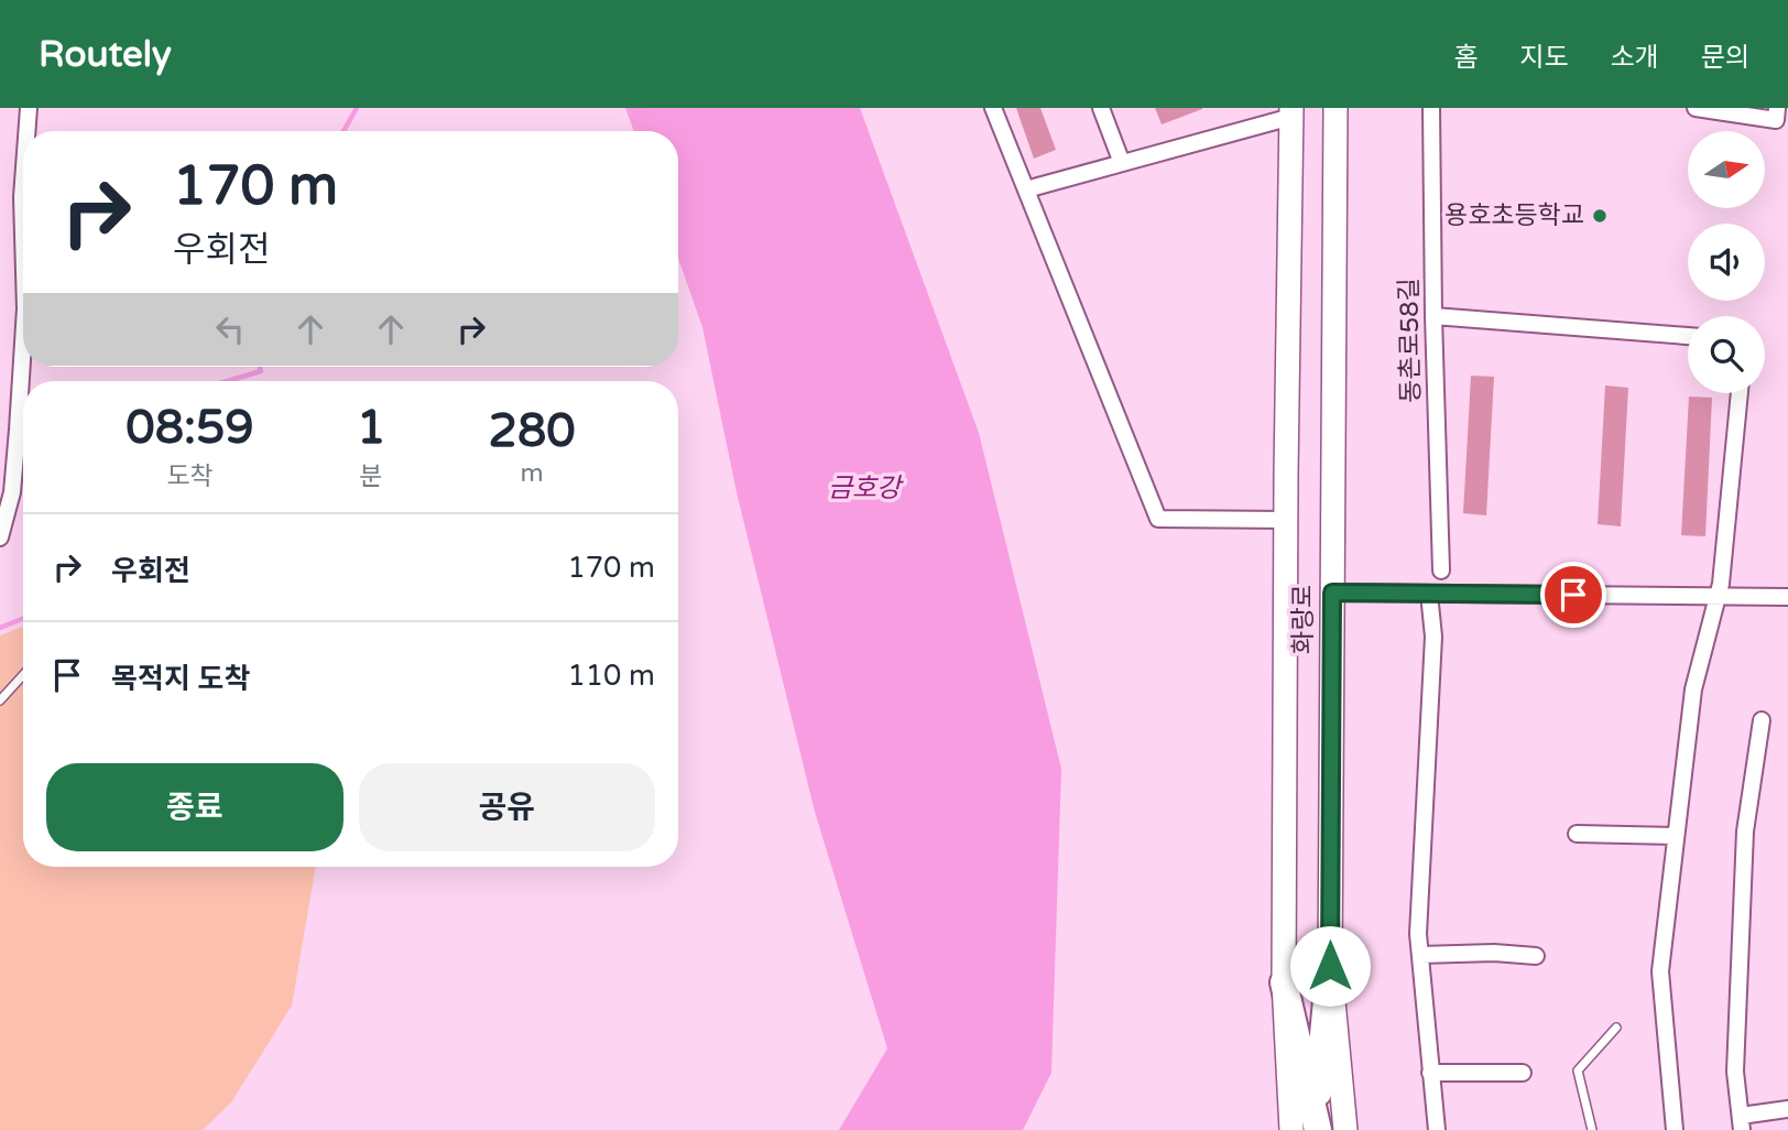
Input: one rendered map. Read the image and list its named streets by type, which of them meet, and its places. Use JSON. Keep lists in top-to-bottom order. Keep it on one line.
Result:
{"streets":{"main road":["화랑로"],"street":["동촌로58길"]},"water":["금호강"],"places":["용호초등학교"],"north":"right","page":{"header":"Routely","nav":["홈","지도","소개","문의"],"turn":["170 m","우회전"],"eta":["08:59","도착","1","분","280","m"],"list":[{"name":"우회전","value":"170 m"},{"name":"목적지 도착","value":"110 m"}],"buttons":["종료","공유"]}}
